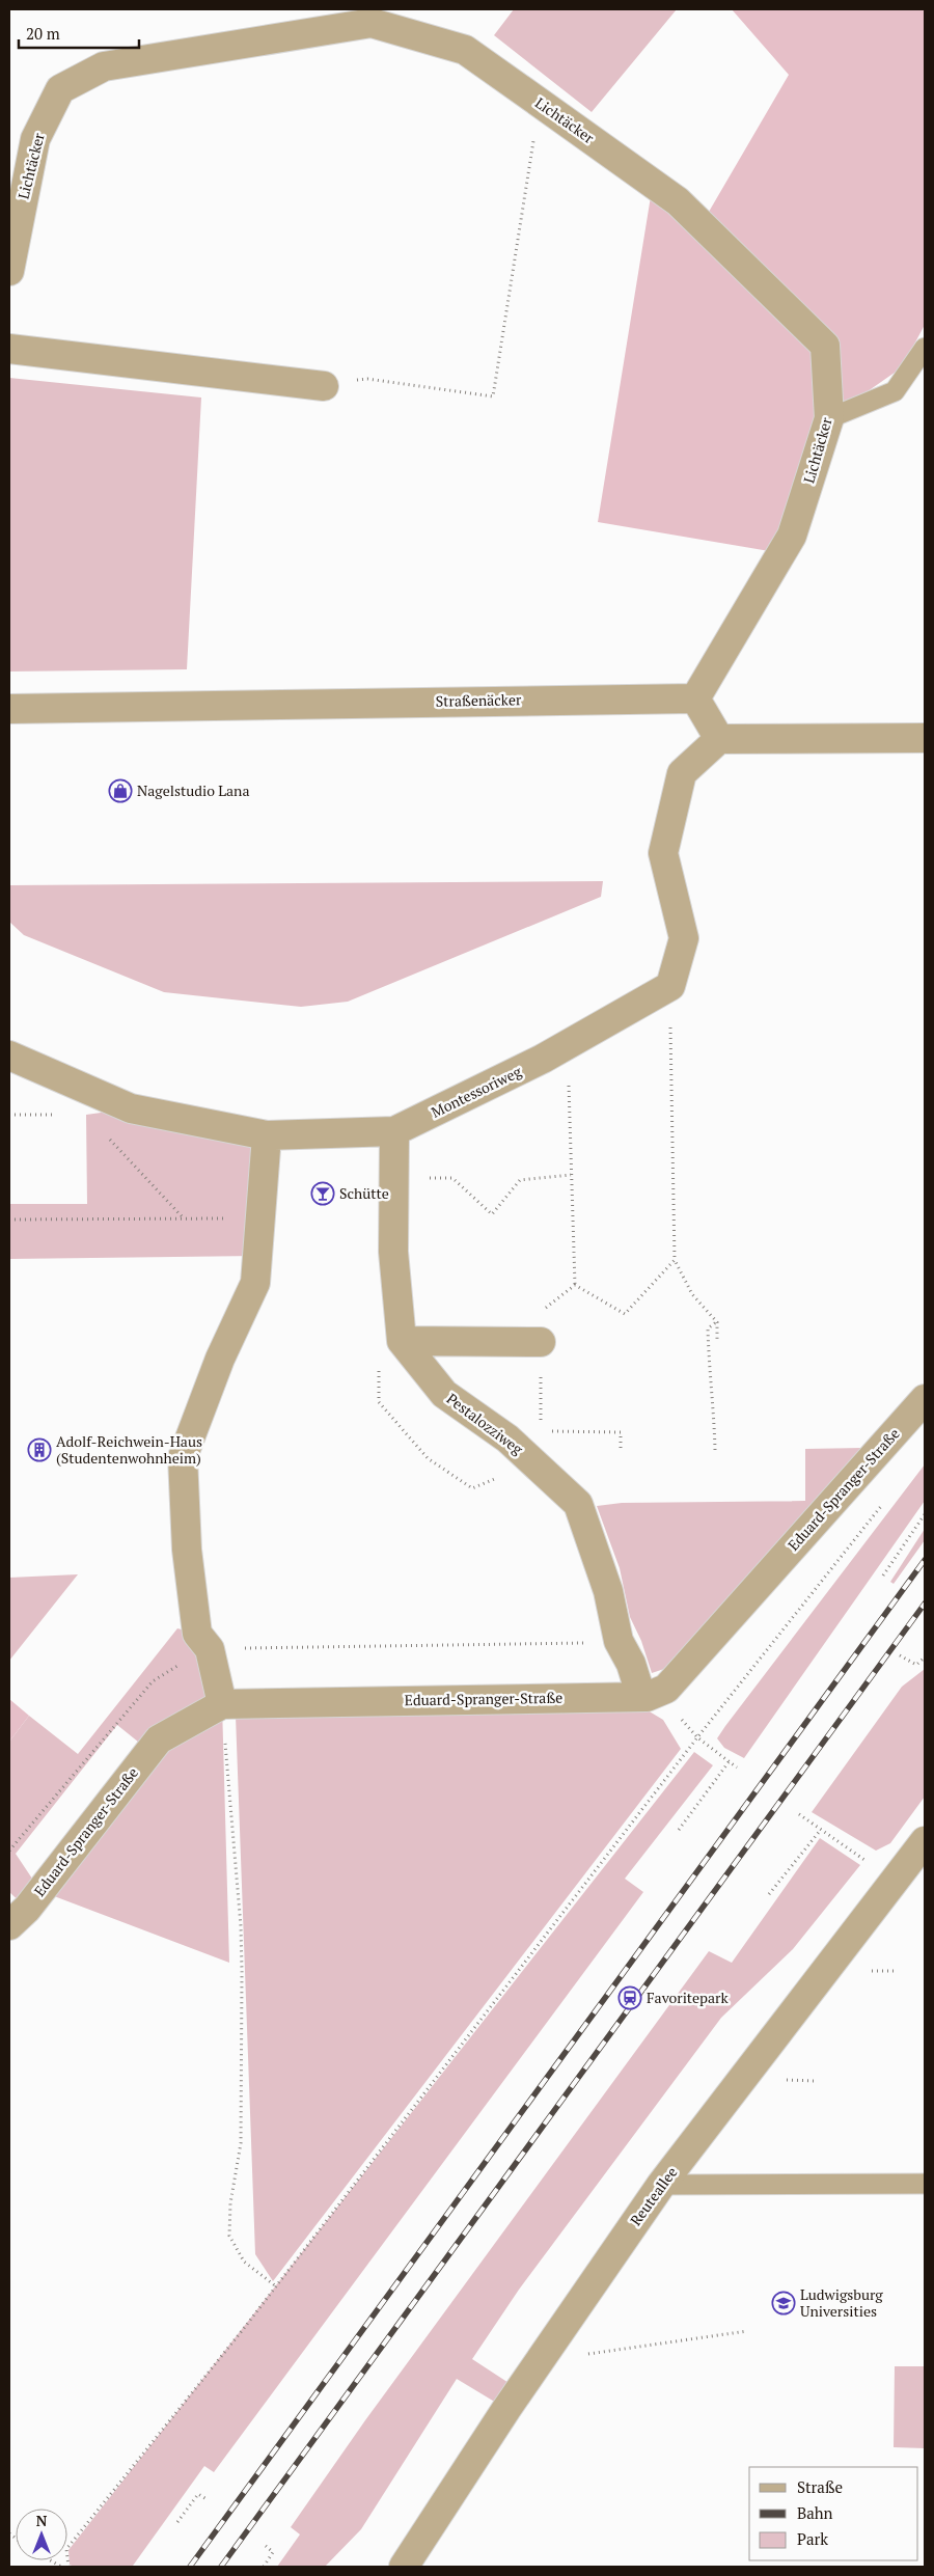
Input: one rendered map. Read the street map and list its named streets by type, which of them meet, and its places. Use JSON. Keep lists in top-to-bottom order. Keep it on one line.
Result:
{"streets":{"street":["Lichtäcker","Straßenäcker","Montessoriweg","Pestalozziweg","Eduard-Spranger-Straße","Reuteallee"]},"crossings":[["Lichtäcker","Straßenäcker"],["Pestalozziweg","Eduard-Spranger-Straße"]],"places":{"shop":["Nagelstudio Lana"],"bar":["Schütte"],"building":["Adolf-Reichwein-Haus (Studentenwohnheim)"],"station":["Favoritepark"],"school or university":["Ludwigsburg Universities"]},"legend":["Straße","Bahn","Park"],"scale_bar":"20 m","north":"top"}
